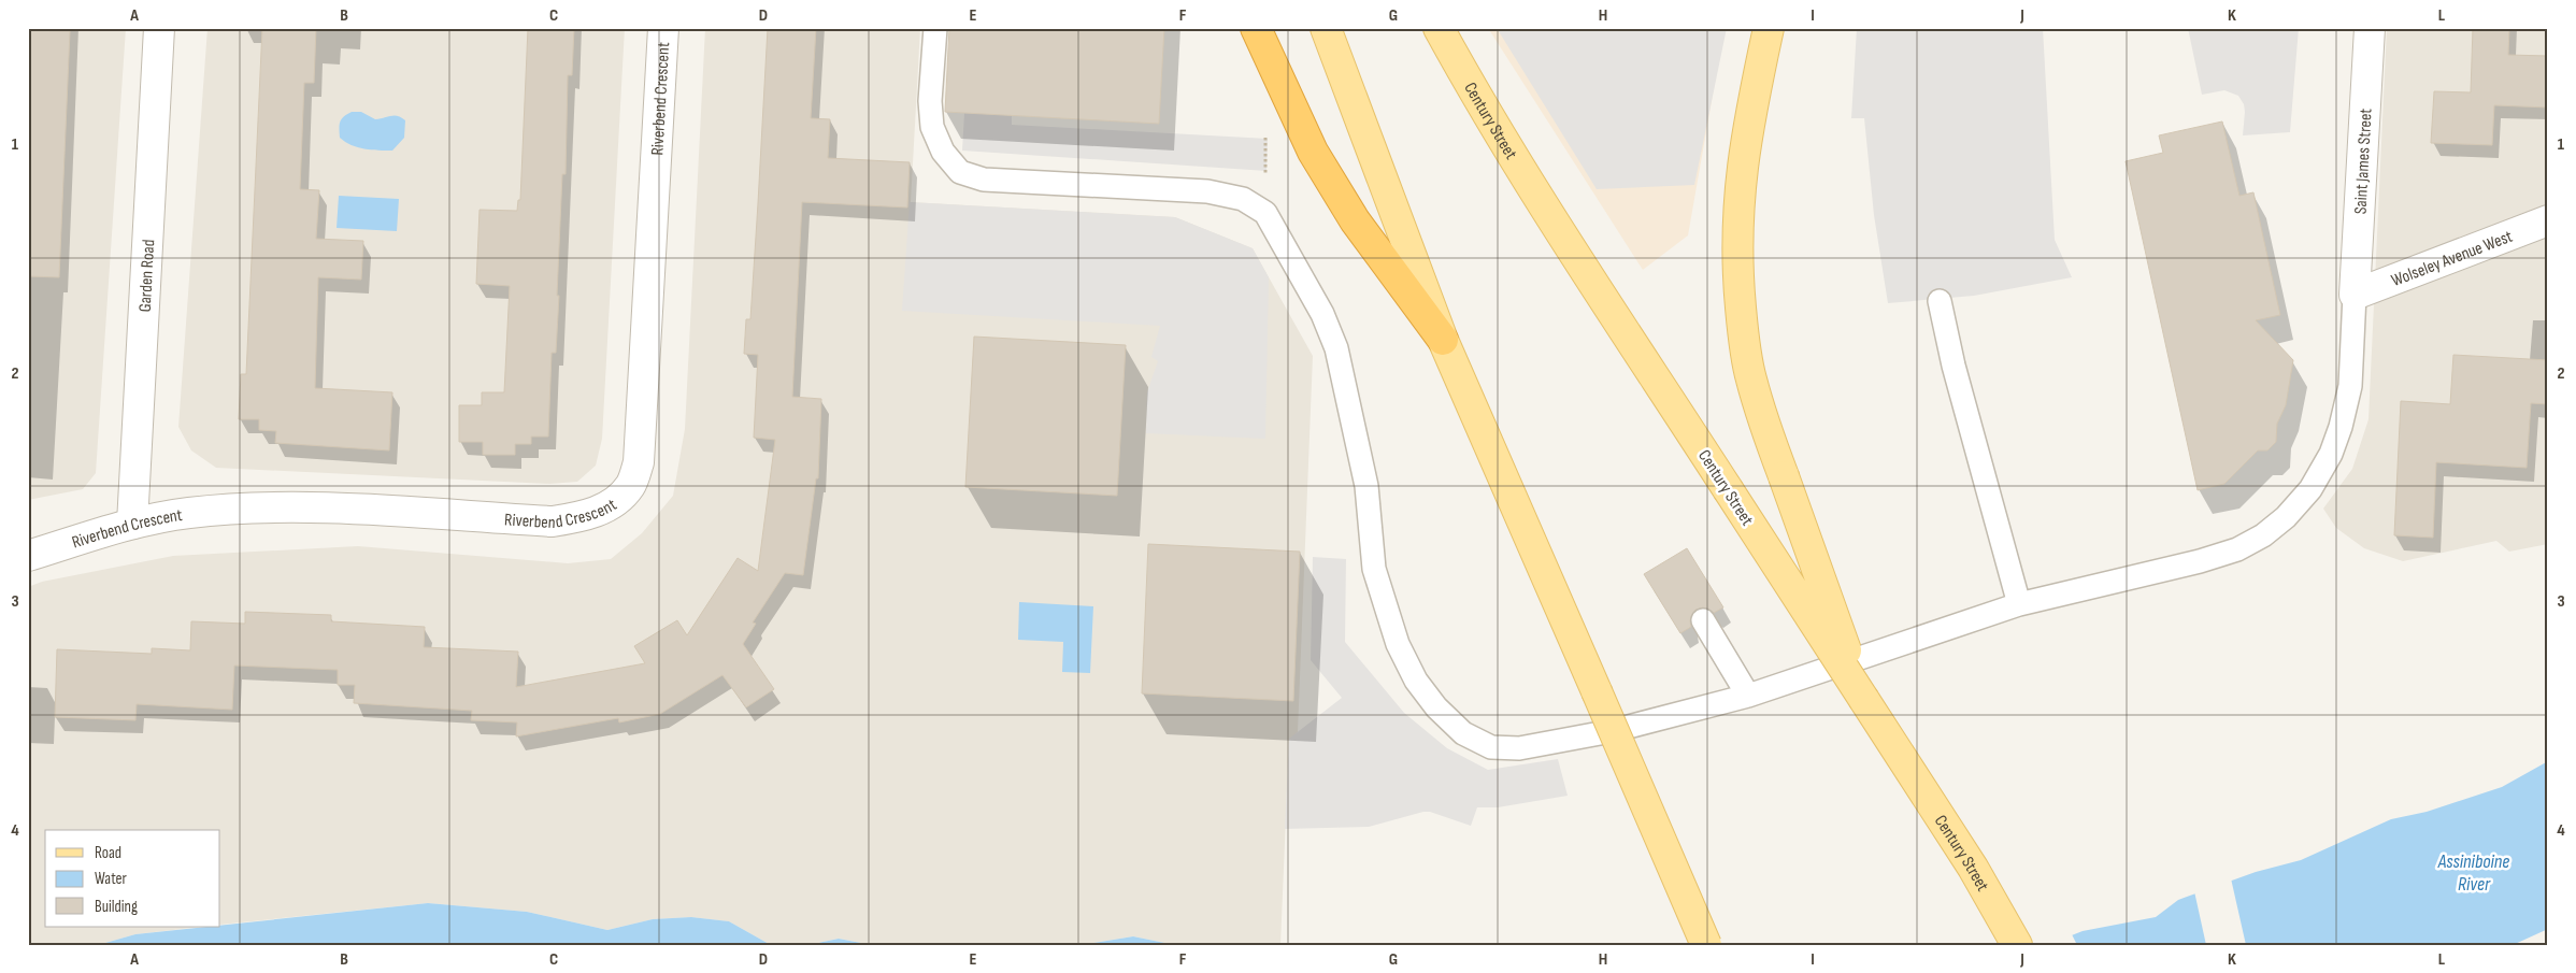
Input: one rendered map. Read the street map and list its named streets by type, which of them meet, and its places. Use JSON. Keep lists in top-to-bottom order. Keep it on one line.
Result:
{"streets":{"main road":["Century Street"],"street":["Riverbend Crescent","Saint James Street","Wolseley Avenue West","Garden Road"]},"crossings":[["Riverbend Crescent","Garden Road"],["Saint James Street","Wolseley Avenue West"]],"water":["Assiniboine River"],"legend":["Road","Water","Building"],"grid":{"columns":["A","B","C","D","E","F","G","H","I","J","K","L"],"rows":["1","2","3","4"]}}
